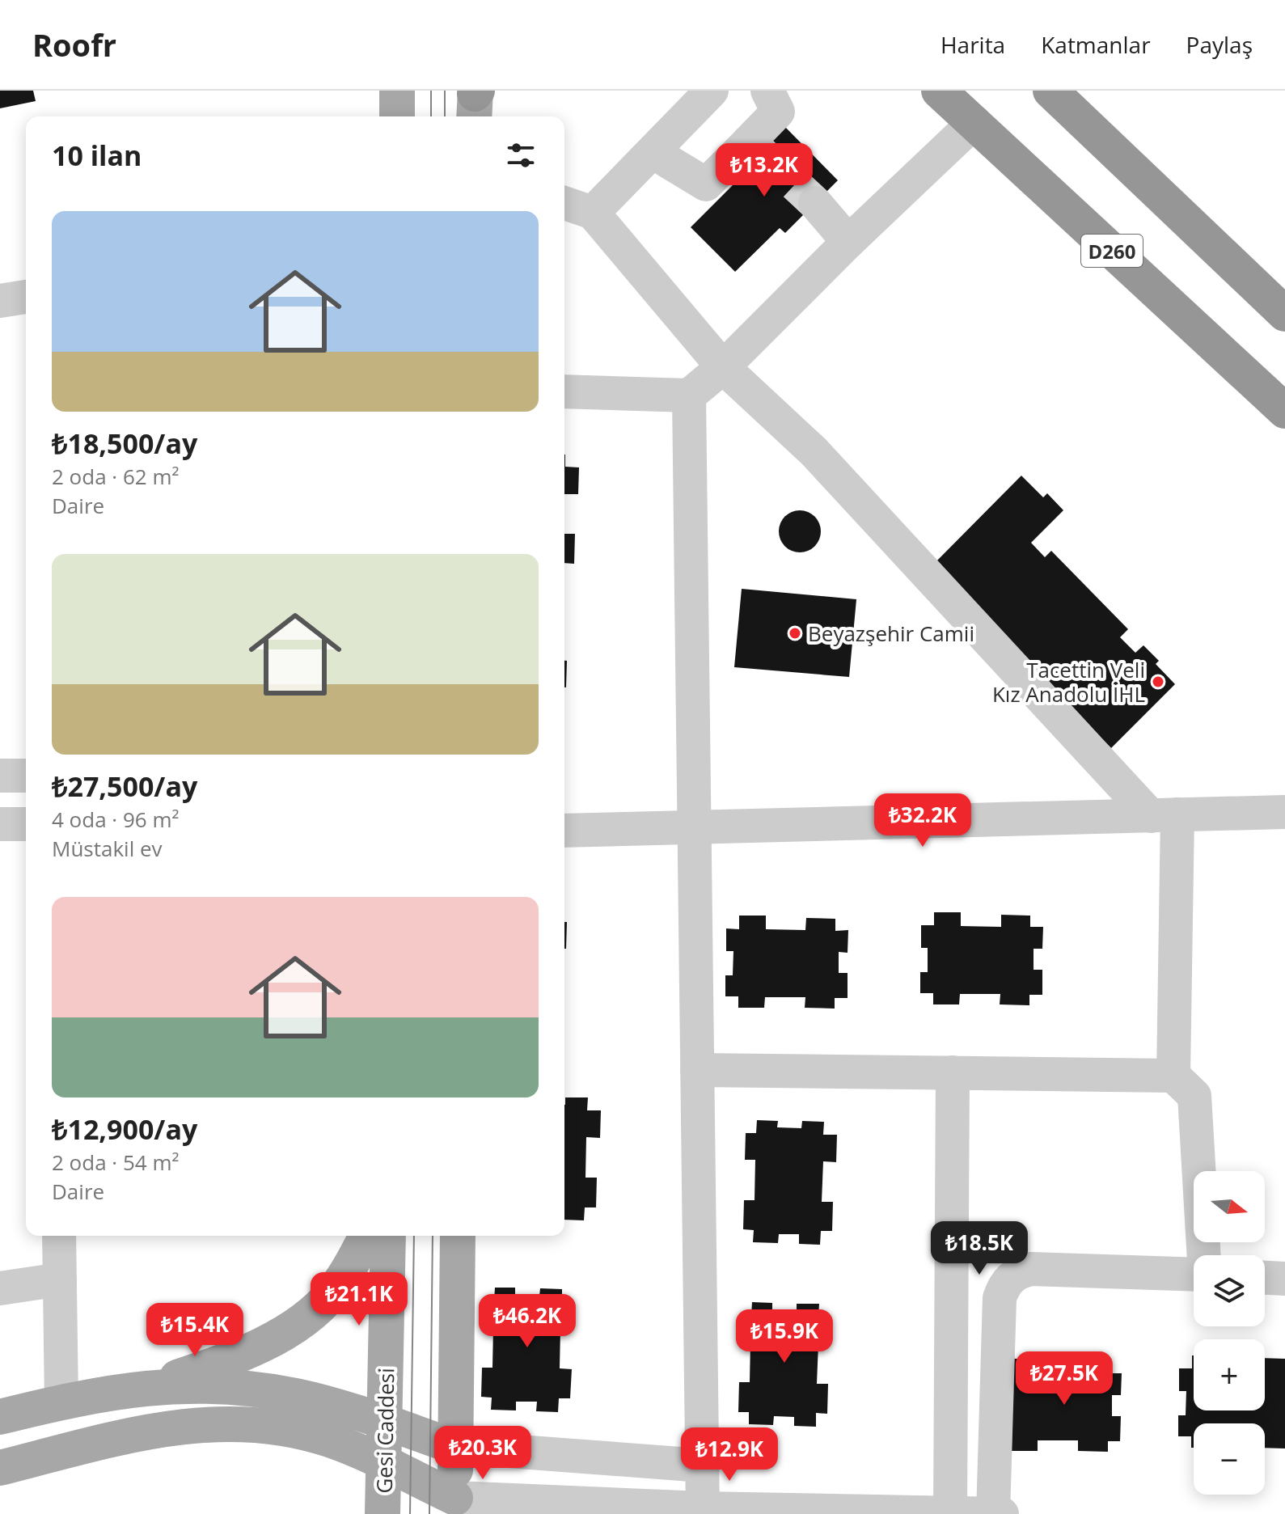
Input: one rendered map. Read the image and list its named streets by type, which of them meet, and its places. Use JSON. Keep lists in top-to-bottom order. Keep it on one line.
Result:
{"streets":{"highway":["D260"],"main road":["Gesi Caddesi"]},"places":["Beyazşehir Camii","Tacettin Veli Kız Anadolu İHL"],"north":"right","page":{"header":"Roofr","nav":["Harita","Katmanlar","Paylaş"],"heading":"10 ilan","price":["₺13.2K","₺32.2K","₺18.5K","₺21.1K","₺46.2K","₺15.4K","₺15.9K","₺27.5K","₺20.3K","₺12.9K"],"list":[{"name":"₺18,500/ay","note":"2 oda · 62 m² · Daire"},{"name":"₺27,500/ay","note":"4 oda · 96 m² · Müstakil ev"},{"name":"₺12,900/ay","note":"2 oda · 54 m² · Daire"}],"map_buttons":["+","−"]}}
